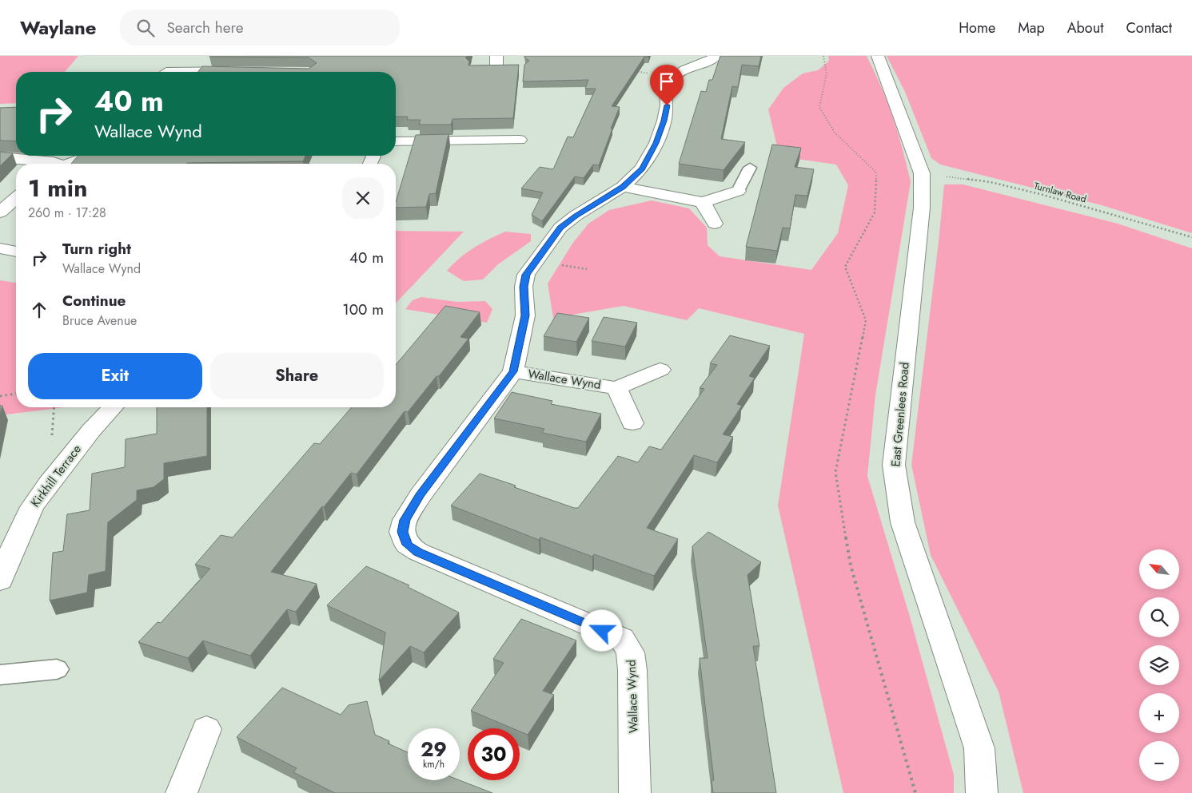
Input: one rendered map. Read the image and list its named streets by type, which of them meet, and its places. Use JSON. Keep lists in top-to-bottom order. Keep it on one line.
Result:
{"streets":{"street":["Wallace Wynd","East Greenlees Road","Kirkhill Terrace"],"path":["Turnlaw Road"]},"crossings":[["Turnlaw Road","East Greenlees Road"]],"north":"top left","page":{"header":"Waylane","search":"Search here","nav":["Home","Map","About","Contact"],"turn":["40 m","Wallace Wynd"],"heading":["1 min","260 m · 17:28"],"list":[{"name":"Turn right","note":"Wallace Wynd","value":"40 m"},{"name":"Continue","note":"Bruce Avenue","value":"100 m"}],"buttons":["Exit","Share"],"map_buttons":["+","−"],"speed":"29 km/h","limit":"30"}}
